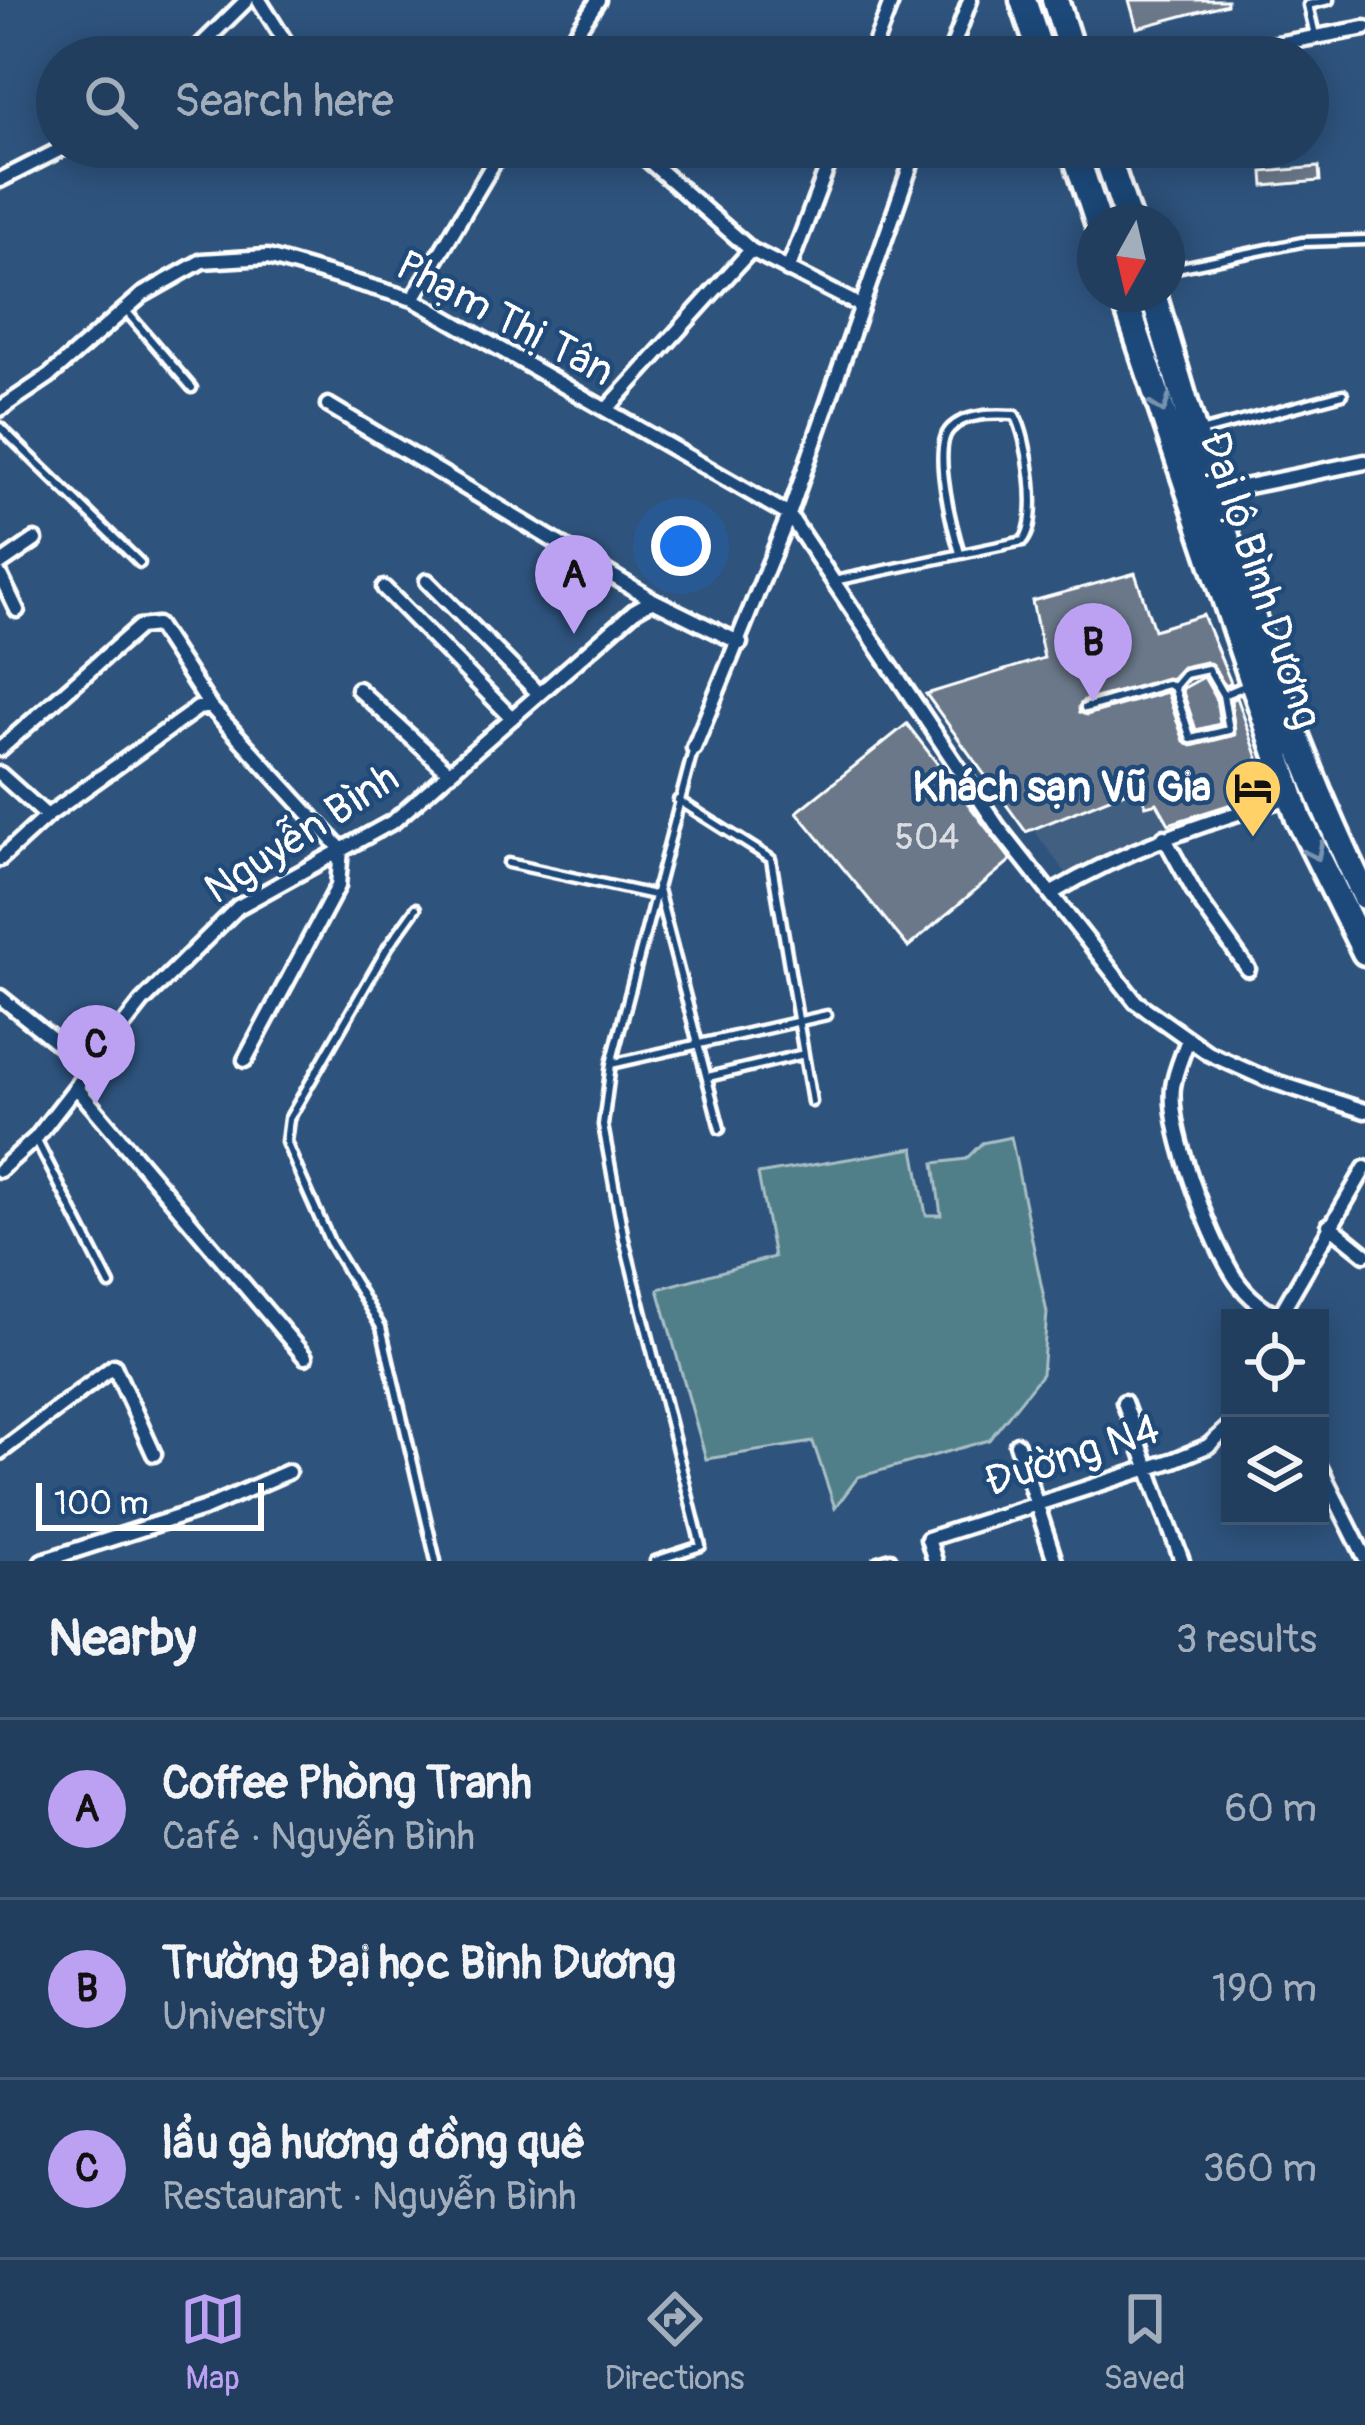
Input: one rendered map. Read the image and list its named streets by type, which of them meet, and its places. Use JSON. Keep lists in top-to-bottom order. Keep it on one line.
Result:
{"streets":{"highway":["Đại lộ Bình Dương"],"street":["Phạm Thị Tân","Nguyễn Bình","Đường N4"]},"places":{"hotel":["Khách sạn Vũ Gia"]},"house_numbers":["504"],"scale_bar":"100 m","north":"bottom","page":{"search":"Search here","pins":["A","B","C"],"scale":"100 m","heading":["Nearby","3 results"],"list":[{"mark":"A","name":"Coffee Phòng Tranh","note":"Café · Nguyễn Bình","value":"60 m"},{"mark":"B","name":"Trường Đại học Bình Dương","note":"University","value":"190 m"},{"mark":"C","name":"lẩu gà hương đồng quê","note":"Restaurant · Nguyễn Bình","value":"360 m"}],"nav":["Map","Directions","Saved"]}}
